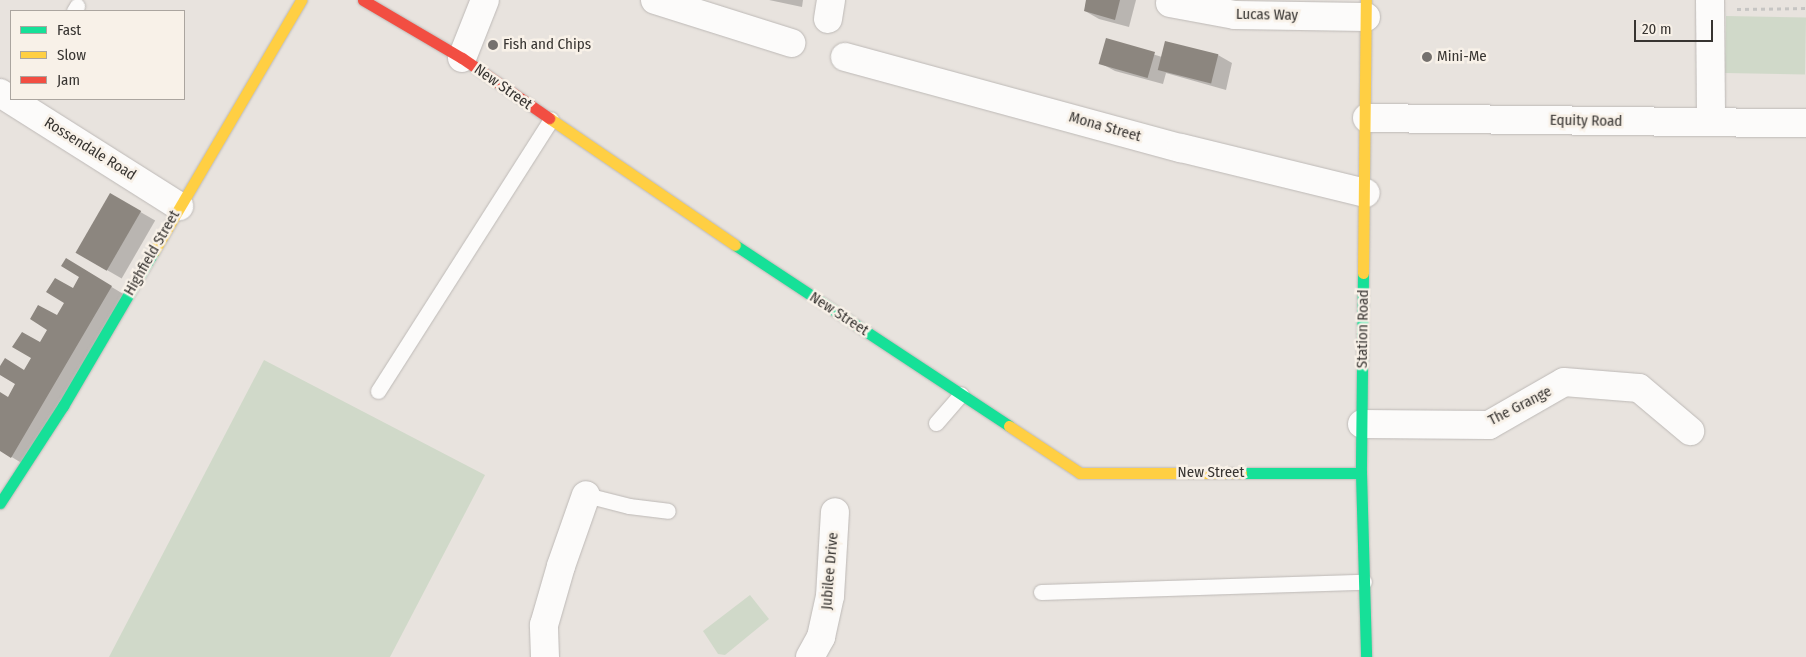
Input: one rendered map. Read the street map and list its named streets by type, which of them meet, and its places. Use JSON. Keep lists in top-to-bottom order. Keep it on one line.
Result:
{"streets":{"street":["Lucas Way","New Street","Equity Road","Mona Street","Rossendale Road","Highfield Street","Station Road","The Grange","Jubilee Drive"]},"crossings":[["Lucas Way","Station Road"],["New Street","Station Road"],["Equity Road","Station Road"],["Mona Street","Station Road"],["Rossendale Road","Highfield Street"],["Station Road","The Grange"]],"places":["Fish and Chips","Mini-Me"],"legend":["Fast","Slow","Jam"],"scale_bar":"20 m"}
